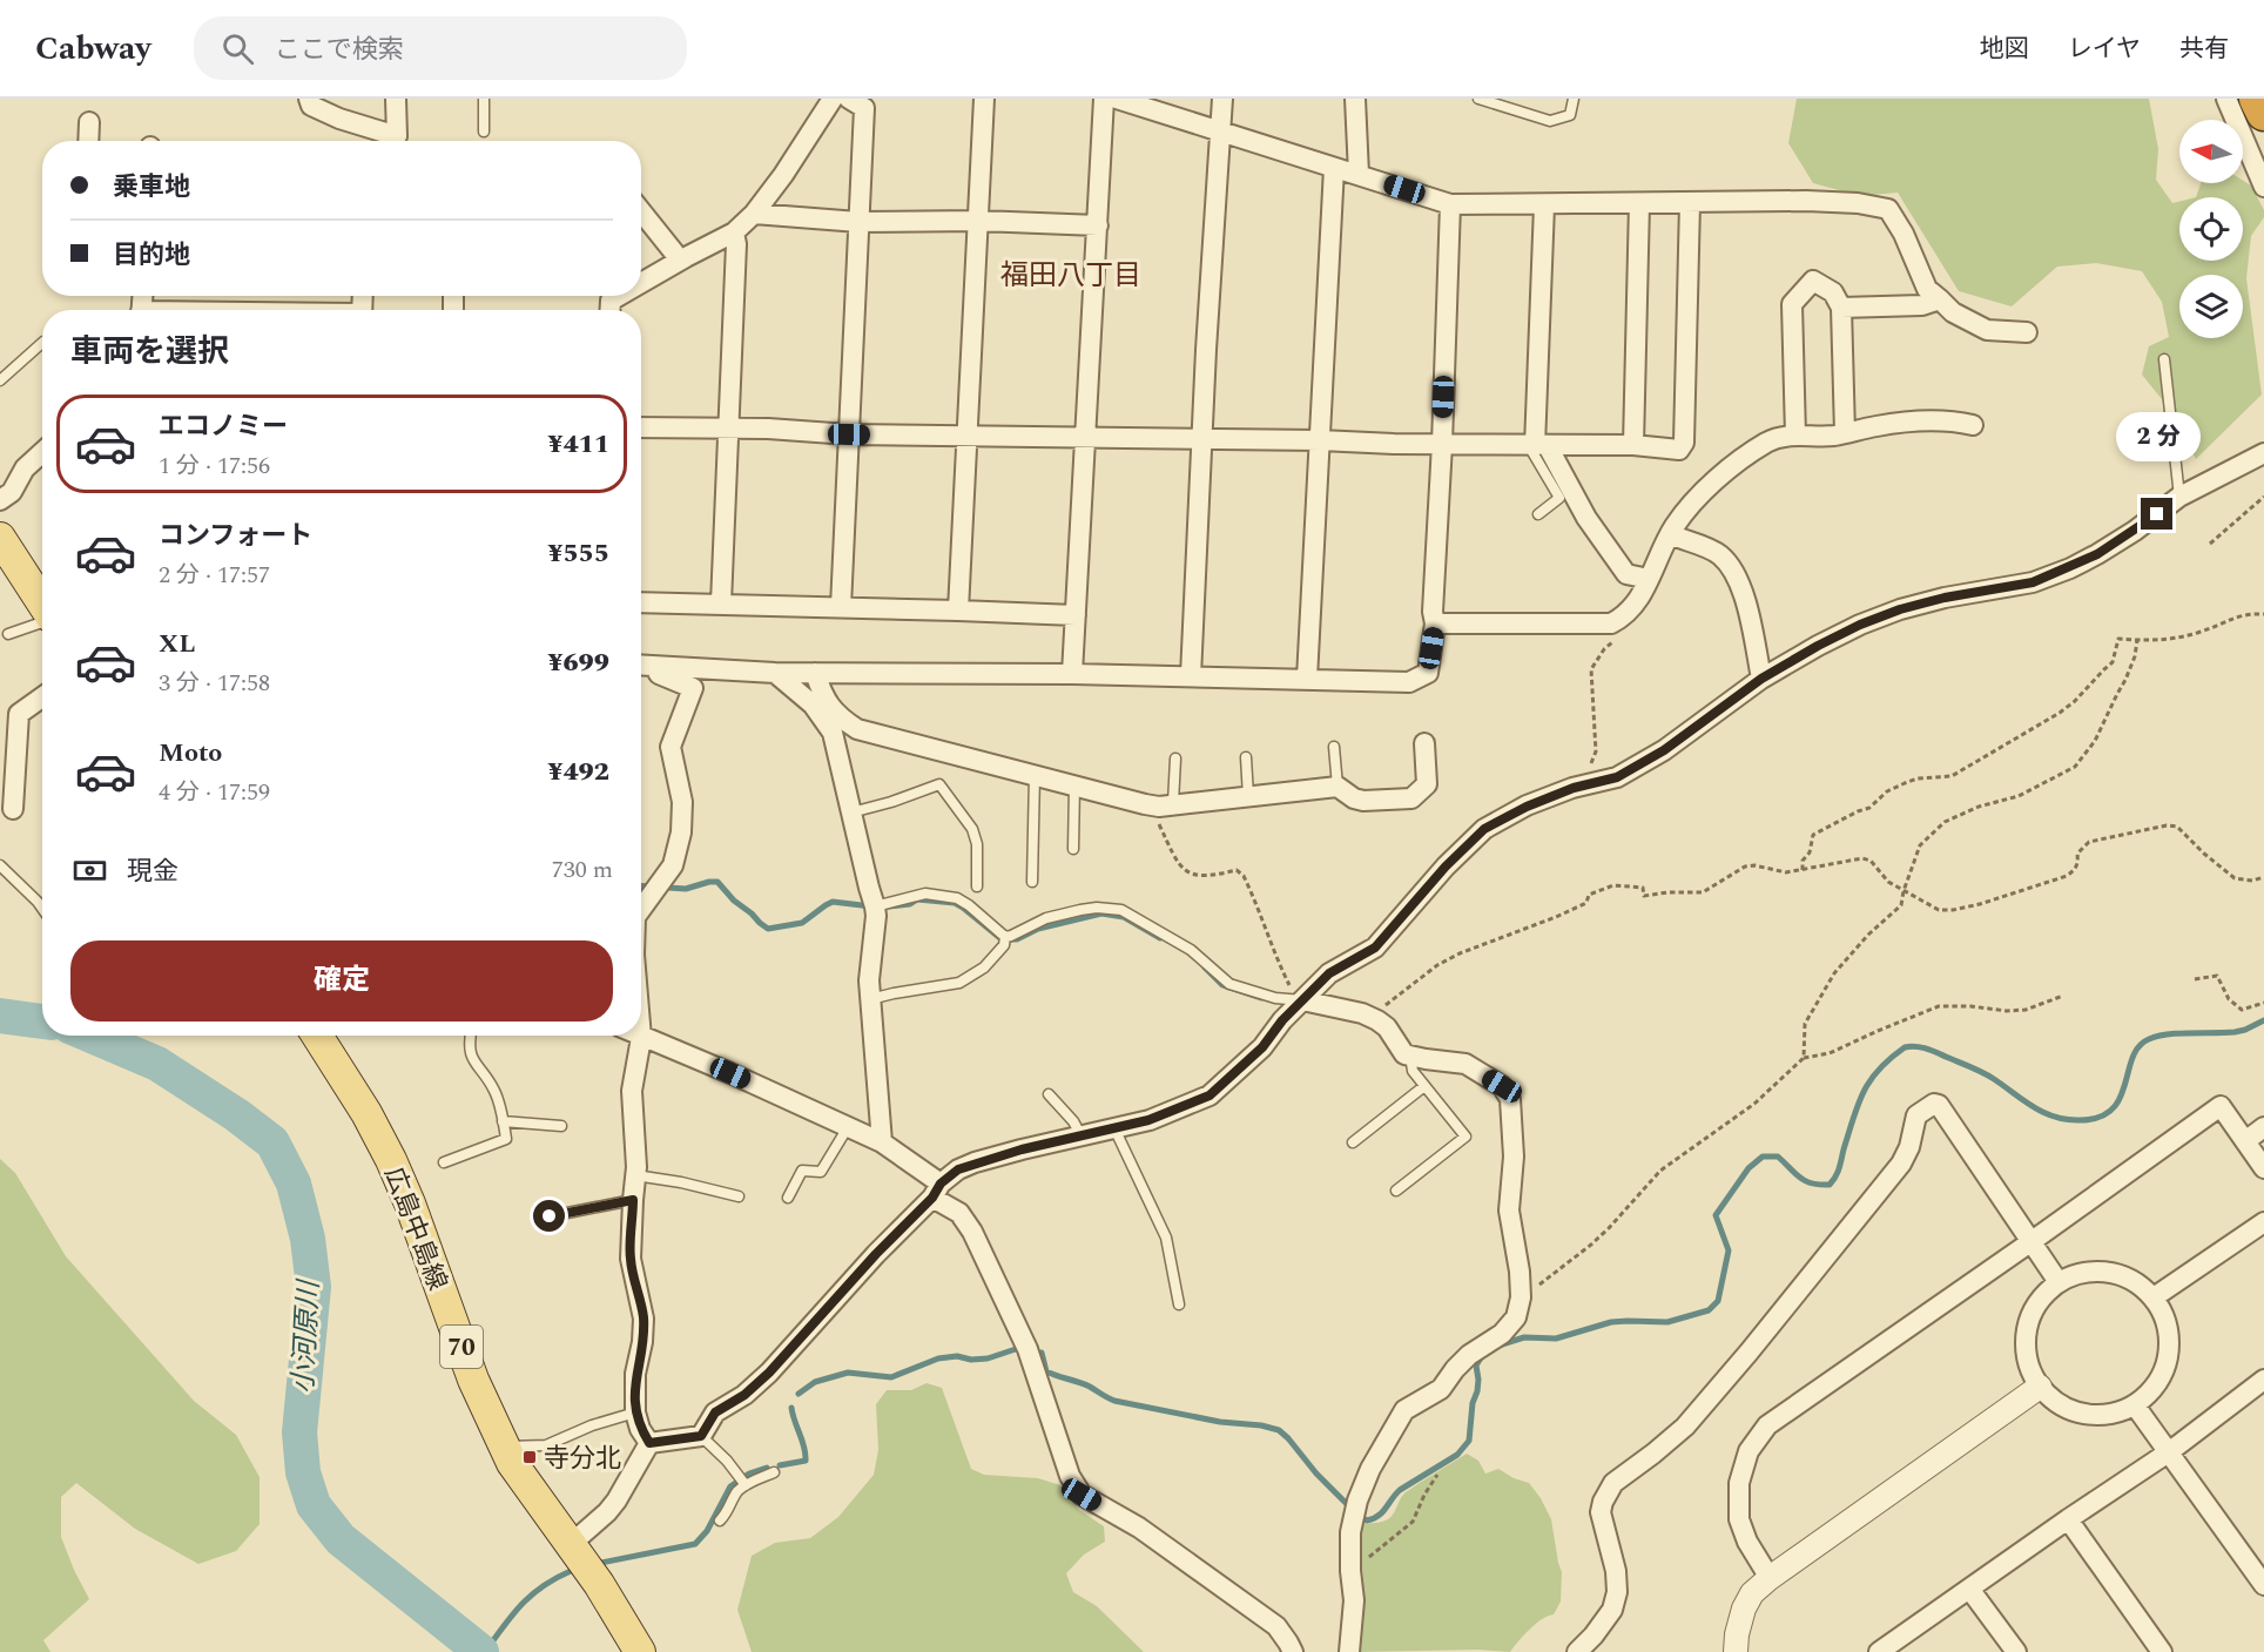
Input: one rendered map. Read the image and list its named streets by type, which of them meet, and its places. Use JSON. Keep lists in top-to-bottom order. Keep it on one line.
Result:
{"streets":{"main road":["広島中島線","70"]},"districts":["福田八丁目"],"water":["小河原川"],"places":{"transit":["寺分北"]},"north":"left","page":{"header":"Cabway","search":"ここで検索","nav":["地図","レイヤ","共有"],"banner":["乗車地","目的地"],"heading":"車両を選択","list":[{"name":"エコノミー","note":"1 分 · 17:56","value":"¥411"},{"name":"コンフォート","note":"2 分 · 17:57","value":"¥555"},{"name":"XL","note":"3 分 · 17:58","value":"¥699"},{"name":"Moto","note":"4 分 · 17:59","value":"¥492"}],"bubble":"2 分","pay":["現金","730 m"],"buttons":"確定"}}
